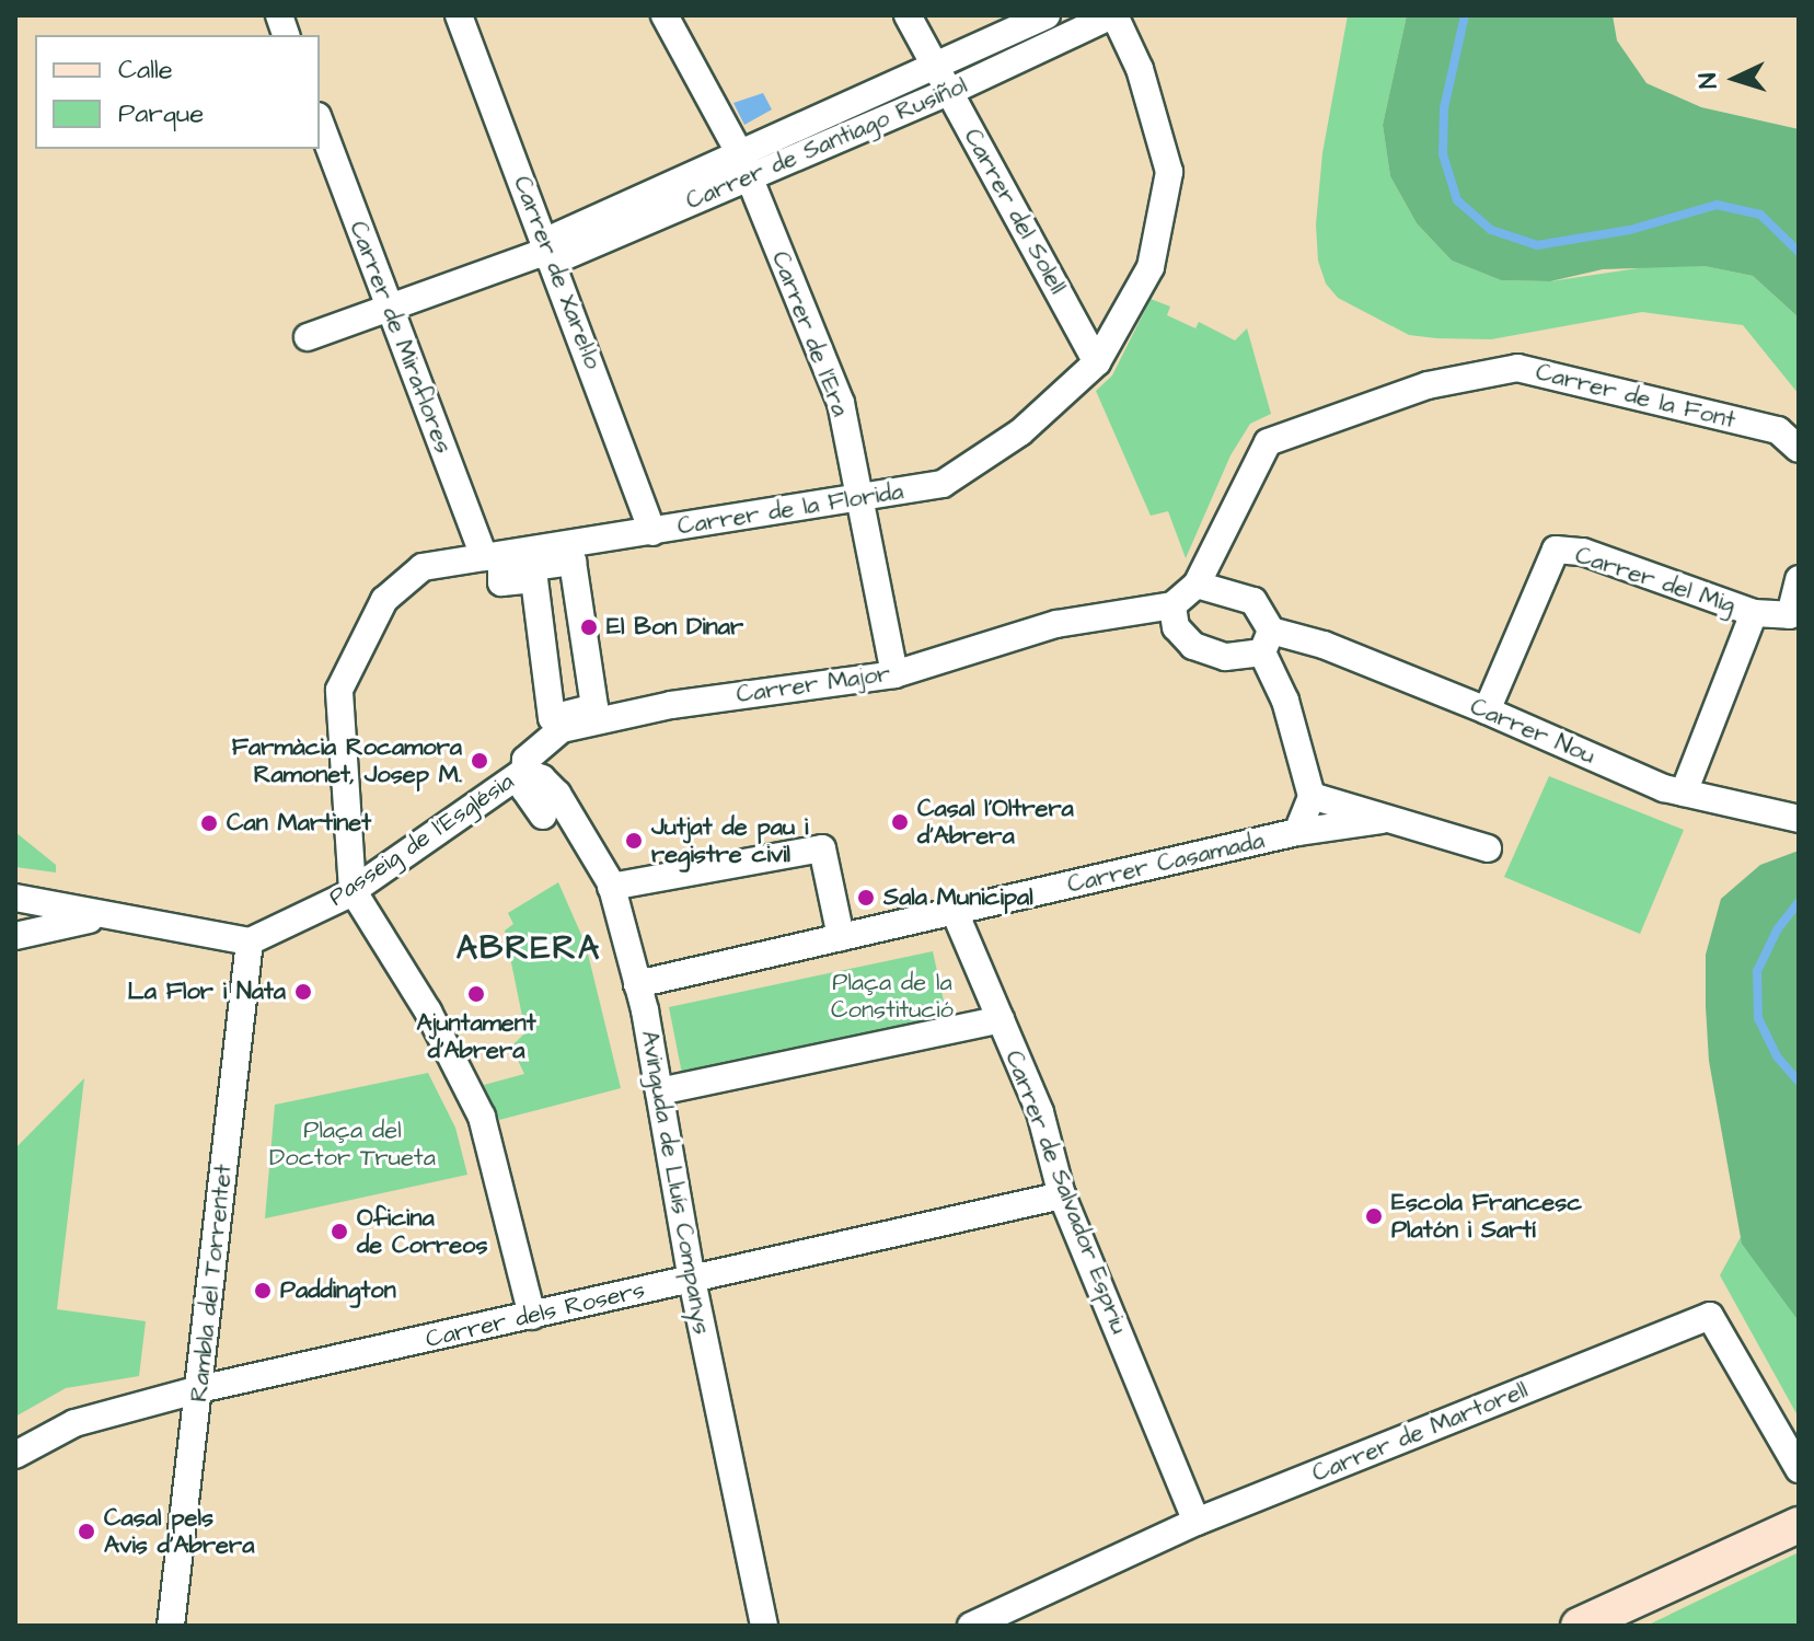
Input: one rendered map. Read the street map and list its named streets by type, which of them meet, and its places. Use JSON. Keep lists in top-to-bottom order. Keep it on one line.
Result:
{"streets":{"street":["Carrer de Santiago Rusiñol","Carrer del Solell","Carrer de Xarel·lo","Carrer de l'Era","Carrer de Miraflores","Carrer de la Font","Carrer de la Florida","Carrer del Mig","Carrer Major","Carrer Nou","Passeig de l'Església","Carrer Casamada","Avinguda de Lluís Companys","Carrer de Salvador Espriu","Rambla del Torrentet","Carrer dels Rosers","Carrer de Martorell"]},"crossings":[["Carrer de Santiago Rusiñol","Carrer del Solell"],["Carrer de Santiago Rusiñol","Carrer de Xarel·lo"],["Carrer de Santiago Rusiñol","Carrer de l'Era"],["Carrer de Santiago Rusiñol","Carrer de Miraflores"],["Carrer de Santiago Rusiñol","Carrer de la Florida"],["Carrer del Solell","Carrer de la Florida"],["Carrer de Xarel·lo","Carrer de la Florida"],["Carrer de l'Era","Carrer de la Florida"],["Carrer de l'Era","Carrer Major"],["Carrer de Miraflores","Carrer de la Florida"],["Carrer de la Font","Carrer Major"],["Carrer de la Font","Carrer Nou"],["Carrer de la Florida","Passeig de l'Església"],["Carrer del Mig","Carrer Nou"],["Carrer Major","Carrer Nou"],["Carrer Major","Passeig de l'Església"],["Carrer Major","Avinguda de Lluís Companys"],["Passeig de l'Església","Avinguda de Lluís Companys"],["Passeig de l'Església","Rambla del Torrentet"],["Carrer Casamada","Avinguda de Lluís Companys"],["Carrer Casamada","Carrer de Salvador Espriu"],["Avinguda de Lluís Companys","Carrer dels Rosers"],["Carrer de Salvador Espriu","Carrer dels Rosers"],["Carrer de Salvador Espriu","Carrer de Martorell"],["Rambla del Torrentet","Carrer dels Rosers"]],"districts":["ABRERA"],"parks":["Plaça de la Constitució","Plaça del Doctor Trueta"],"places":["El Bon Dinar","Farmàcia Rocamora Ramonet, Josep M.","Casal l'Oltrera d'Abrera","Can Martinet","Jutjat de pau i registre civil","Sala Municipal","La Flor i Nata","Ajuntament d'Abrera","Escola Francesc Platón i Sartí","Oficina de Correos","Paddington","Casal pels Avis d'Abrera"],"legend":["Calle","Parque"],"north":"left"}
